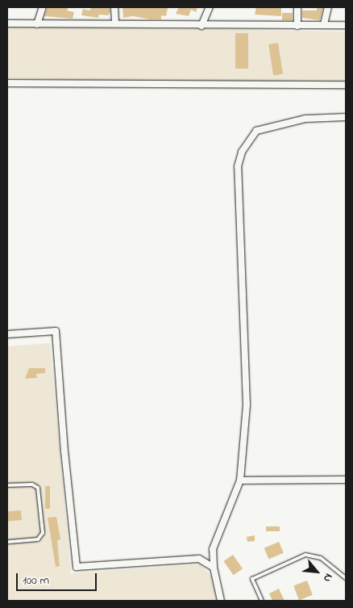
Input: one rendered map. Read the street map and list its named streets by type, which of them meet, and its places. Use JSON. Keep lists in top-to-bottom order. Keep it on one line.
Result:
{"scale_bar":"100 m","north":"bottom right"}
